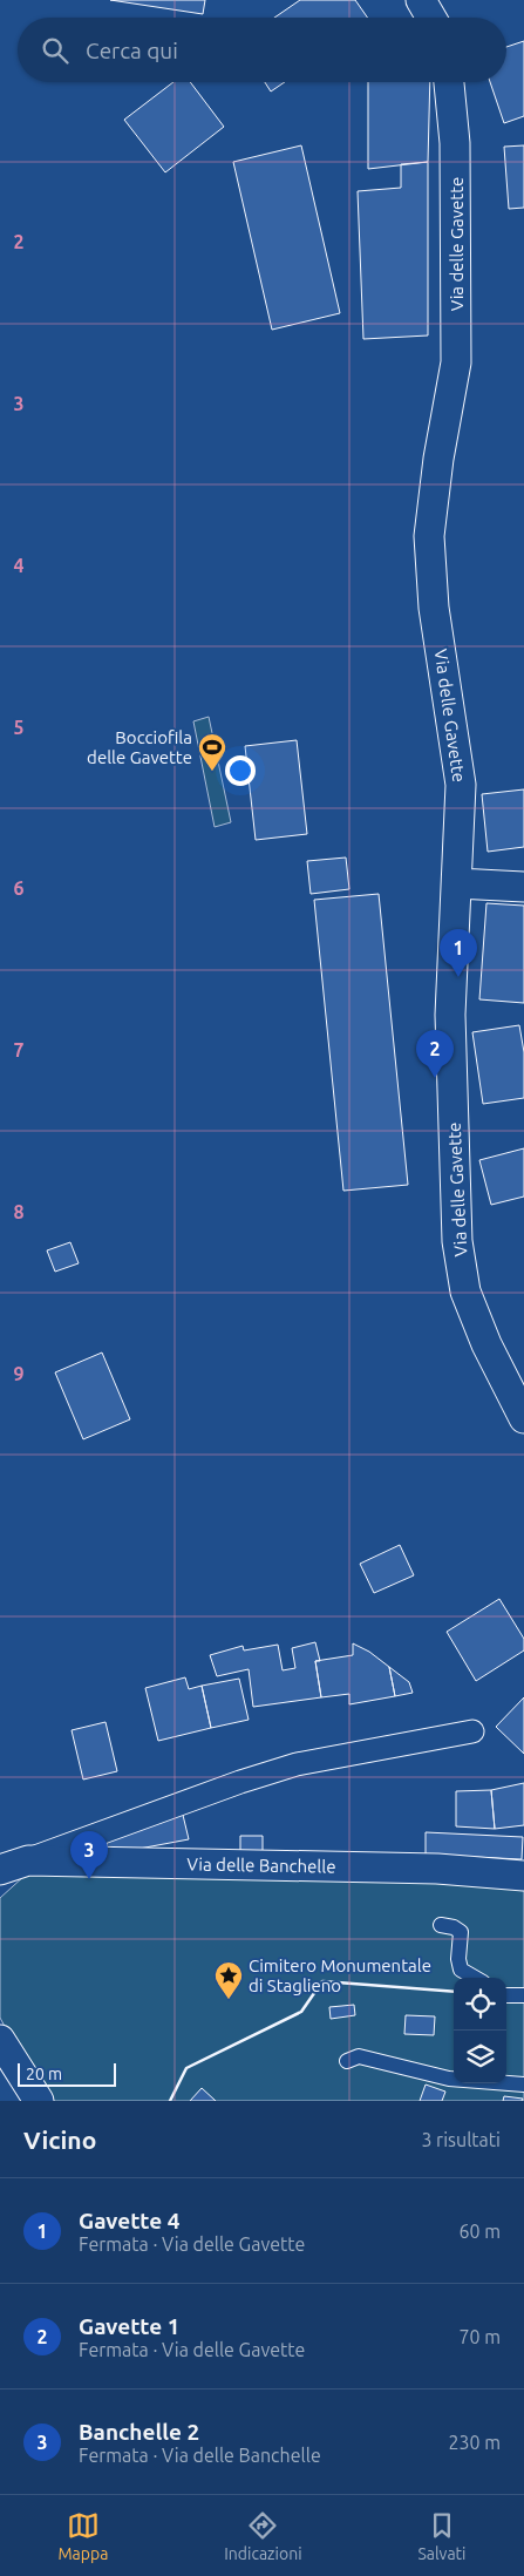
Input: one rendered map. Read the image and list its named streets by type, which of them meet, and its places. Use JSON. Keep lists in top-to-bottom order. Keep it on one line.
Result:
{"streets":{"street":["Via delle Gavette","Via delle Banchelle"]},"places":{"sports":["Bocciofila delle Gavette"],"place":["Cimitero Monumentale di Staglieno"]},"scale_bar":"20 m","page":{"search":"Cerca qui","pins":["1","2","3"],"scale":"20 m","heading":["Vicino","3 risultati"],"list":[{"mark":"1","name":"Gavette 4","note":"Fermata · Via delle Gavette","value":"60 m"},{"mark":"2","name":"Gavette 1","note":"Fermata · Via delle Gavette","value":"70 m"},{"mark":"3","name":"Banchelle 2","note":"Fermata · Via delle Banchelle","value":"230 m"}],"nav":["Mappa","Indicazioni","Salvati"]},"grid":{"rows":["2","3","4","5","6","7","8","9"]}}
